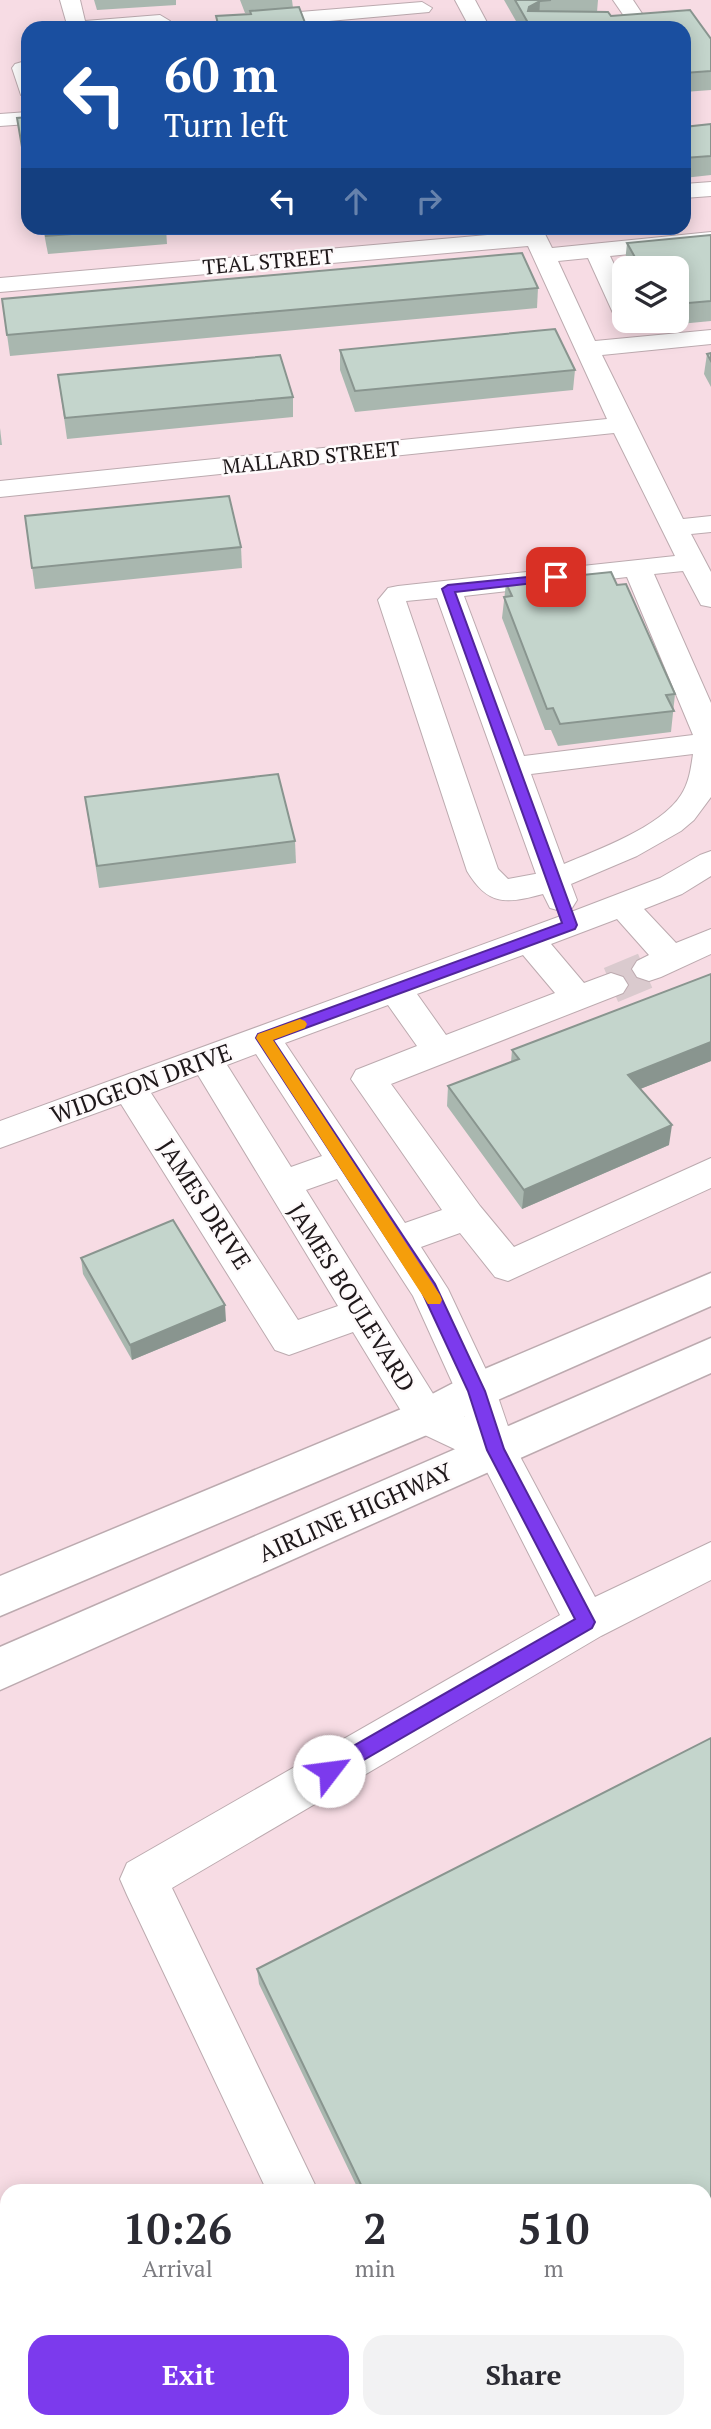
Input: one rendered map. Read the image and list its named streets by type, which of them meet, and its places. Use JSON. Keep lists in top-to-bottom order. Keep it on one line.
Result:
{"streets":{"highway":["AIRLINE HIGHWAY"],"street":["TEAL STREET","MALLARD STREET","WIDGEON DRIVE","JAMES DRIVE","JAMES BOULEVARD"]},"crossings":[["WIDGEON DRIVE","JAMES DRIVE"],["WIDGEON DRIVE","JAMES BOULEVARD"],["JAMES DRIVE","JAMES BOULEVARD"],["JAMES BOULEVARD","AIRLINE HIGHWAY"]],"page":{"turn":["60 m","Turn left"],"eta":["10:26","Arrival","2","min","510","m"],"buttons":["Exit","Share"]}}
